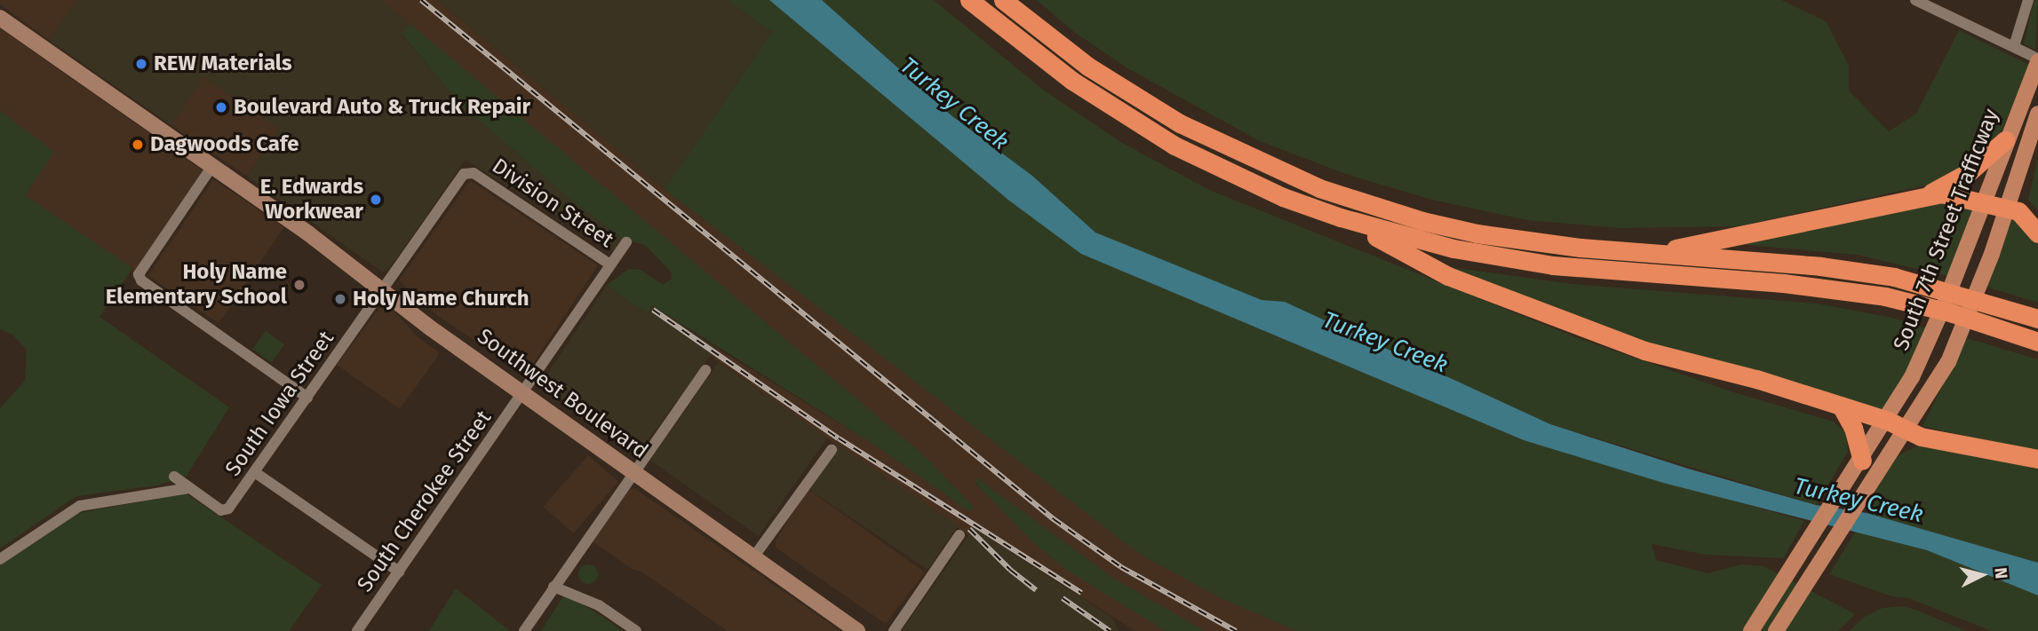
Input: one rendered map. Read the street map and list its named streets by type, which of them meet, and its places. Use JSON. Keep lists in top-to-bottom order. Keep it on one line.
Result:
{"streets":{"main road":["South 7th Street Trafficway","Southwest Boulevard"],"street":["Division Street","South Iowa Street","South Cherokee Street"]},"crossings":[["Division Street","South Iowa Street"],["Division Street","South Cherokee Street"],["Southwest Boulevard","South Iowa Street"],["Southwest Boulevard","South Cherokee Street"]],"water":["Turkey Creek"],"places":["REW Materials","Boulevard Auto & Truck Repair","Dagwoods Cafe","E. Edwards Workwear","Holy Name Elementary School","Holy Name Church"],"north":"right"}
